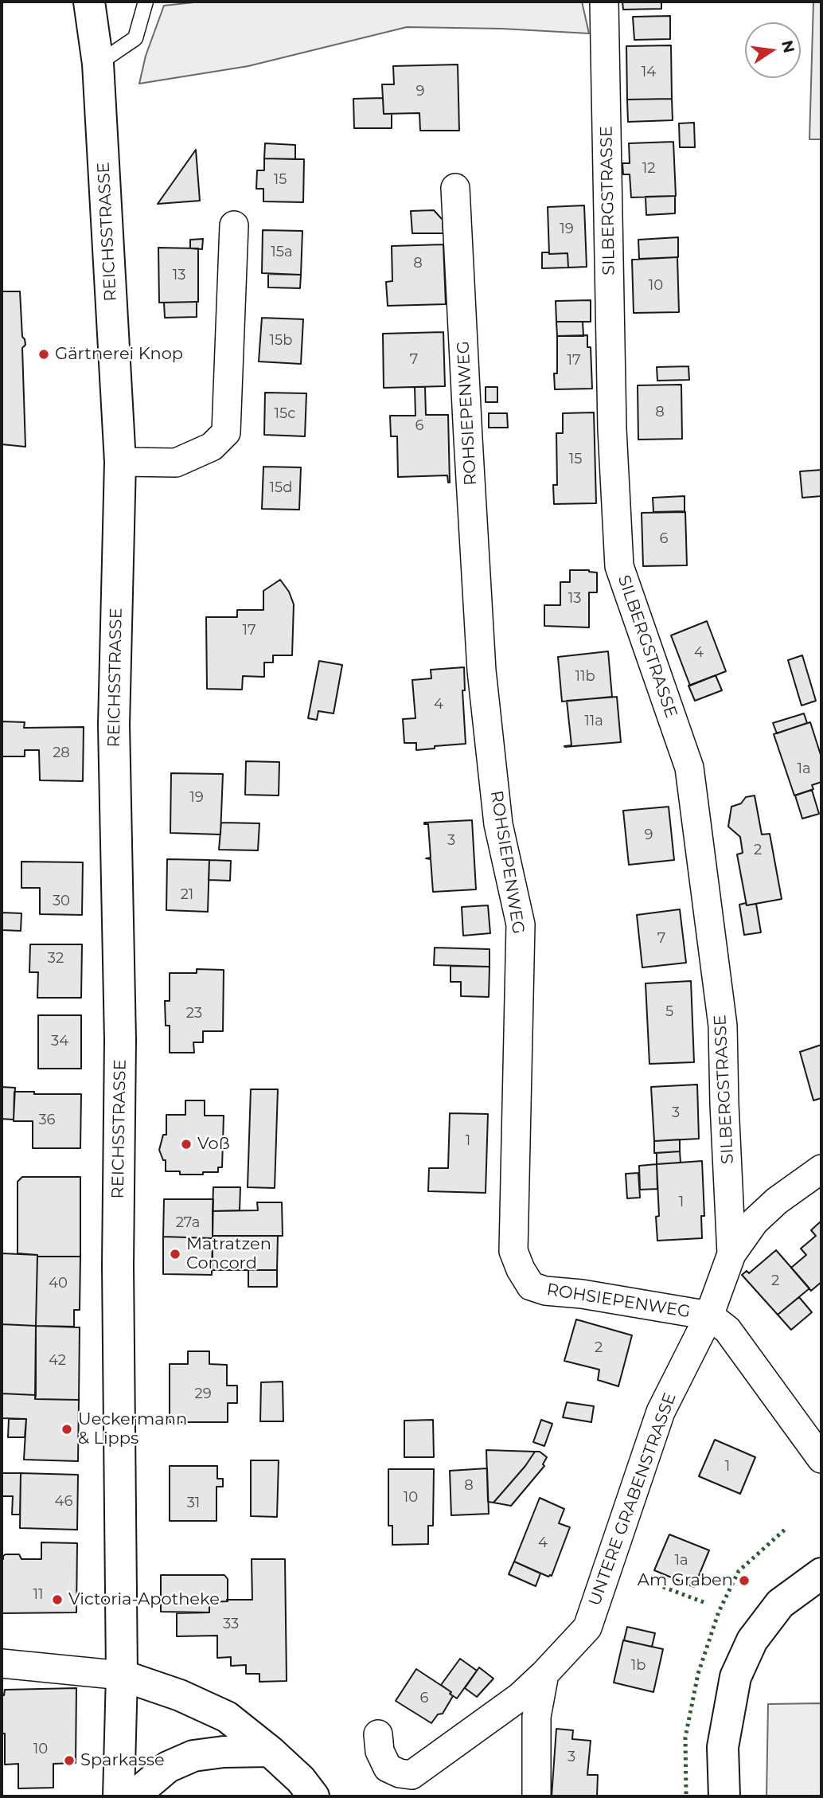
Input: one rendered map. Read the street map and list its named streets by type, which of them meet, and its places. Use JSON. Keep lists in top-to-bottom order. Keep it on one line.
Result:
{"streets":{"main road":["REICHSSTRASSE"],"street":["SILBERGSTRASSE","ROHSIEPENWEG","UNTERE GRABENSTRASSE"]},"crossings":[["SILBERGSTRASSE","UNTERE GRABENSTRASSE"],["ROHSIEPENWEG","UNTERE GRABENSTRASSE"]],"places":["Gärtnerei Knop","Voß","Matratzen Concord","Ueckermann & Lipps","Am Graben","Victoria-Apotheke","Sparkasse"],"house_numbers":["14","9","12","15","19","15a","8","13","10","15b","7","17","8","15c","6","15","15d","6","13","17","4","11b","4","11a","28","1a","19","9","3","2","21","30","7","32","5","23","34","3","36","1","1","27a","2","40","2","42","29","1","8","10","46","31","4","1a","11","33","1b","6","10","3"],"north":"right"}
